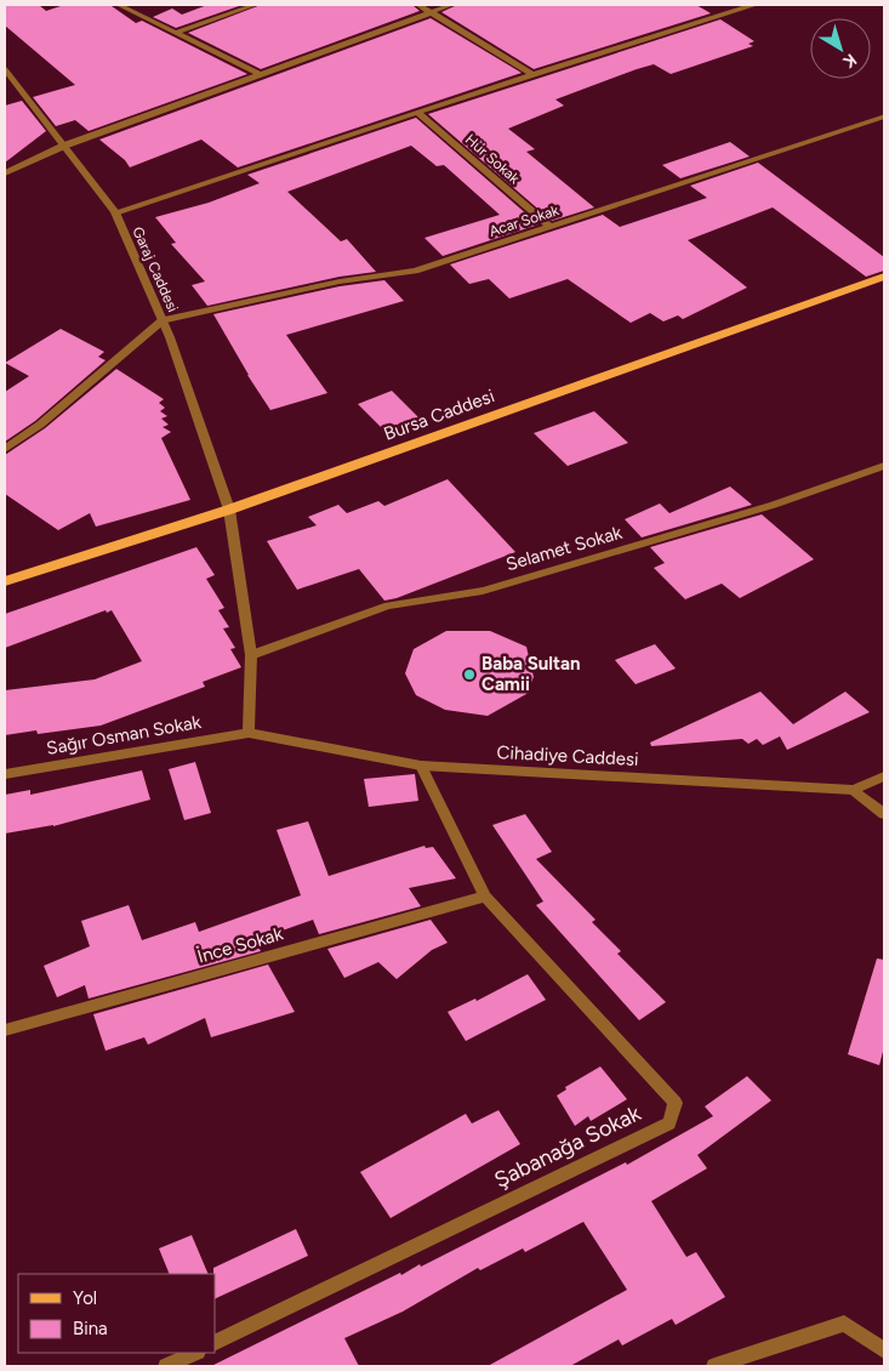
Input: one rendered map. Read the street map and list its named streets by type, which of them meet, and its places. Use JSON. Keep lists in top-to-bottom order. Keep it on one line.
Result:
{"streets":{"main road":["Bursa Caddesi"],"street":["Hür Sokak","Acar Sokak","Garaj Caddesi","Selamet Sokak","Sağır Osman Sokak","Cihadiye Caddesi","İnce Sokak","Şabanağa Sokak"]},"crossings":[["Hür Sokak","Acar Sokak"],["Acar Sokak","Garaj Caddesi"],["Garaj Caddesi","Bursa Caddesi"],["Garaj Caddesi","Selamet Sokak"],["Garaj Caddesi","Sağır Osman Sokak"],["Garaj Caddesi","Cihadiye Caddesi"],["Sağır Osman Sokak","Cihadiye Caddesi"],["Cihadiye Caddesi","Şabanağa Sokak"],["İnce Sokak","Şabanağa Sokak"]],"places":["Baba Sultan Camii"],"legend":["Yol","Bina"],"north":"bottom right"}
